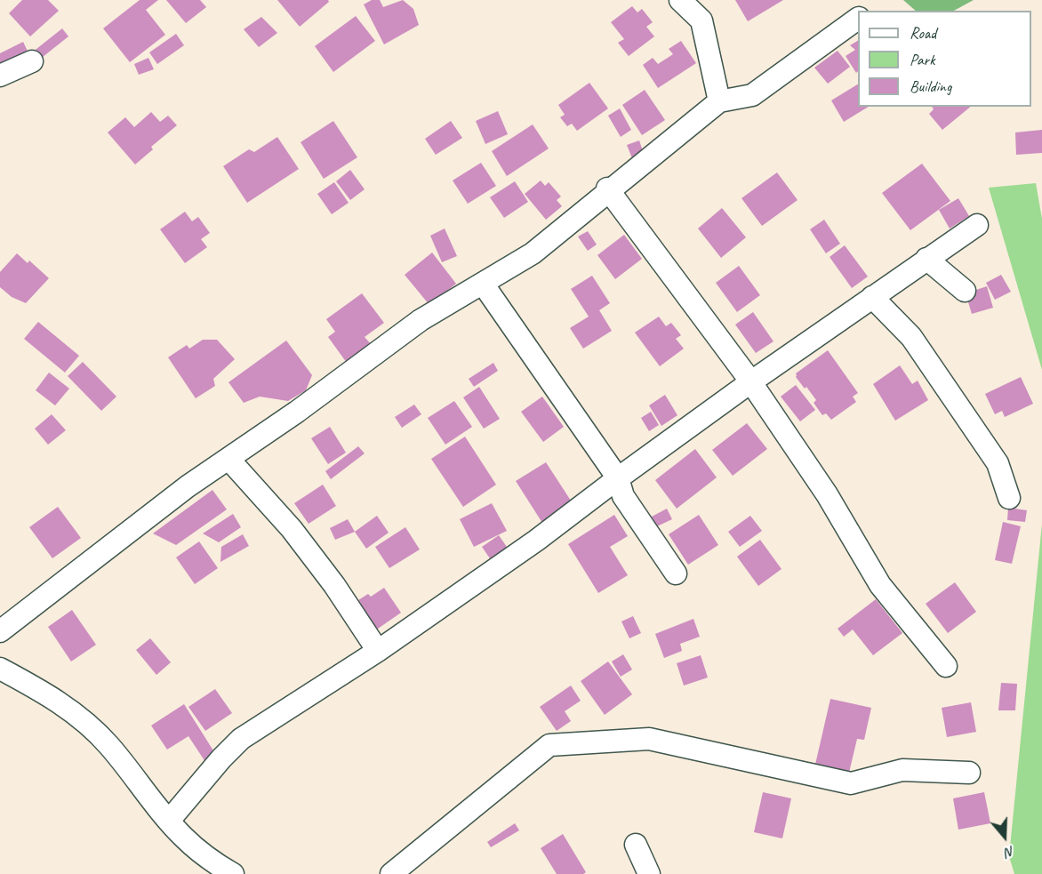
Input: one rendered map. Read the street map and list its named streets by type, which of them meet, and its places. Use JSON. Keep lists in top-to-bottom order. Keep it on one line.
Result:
{"legend":["Road","Park","Building"],"north":"bottom"}
